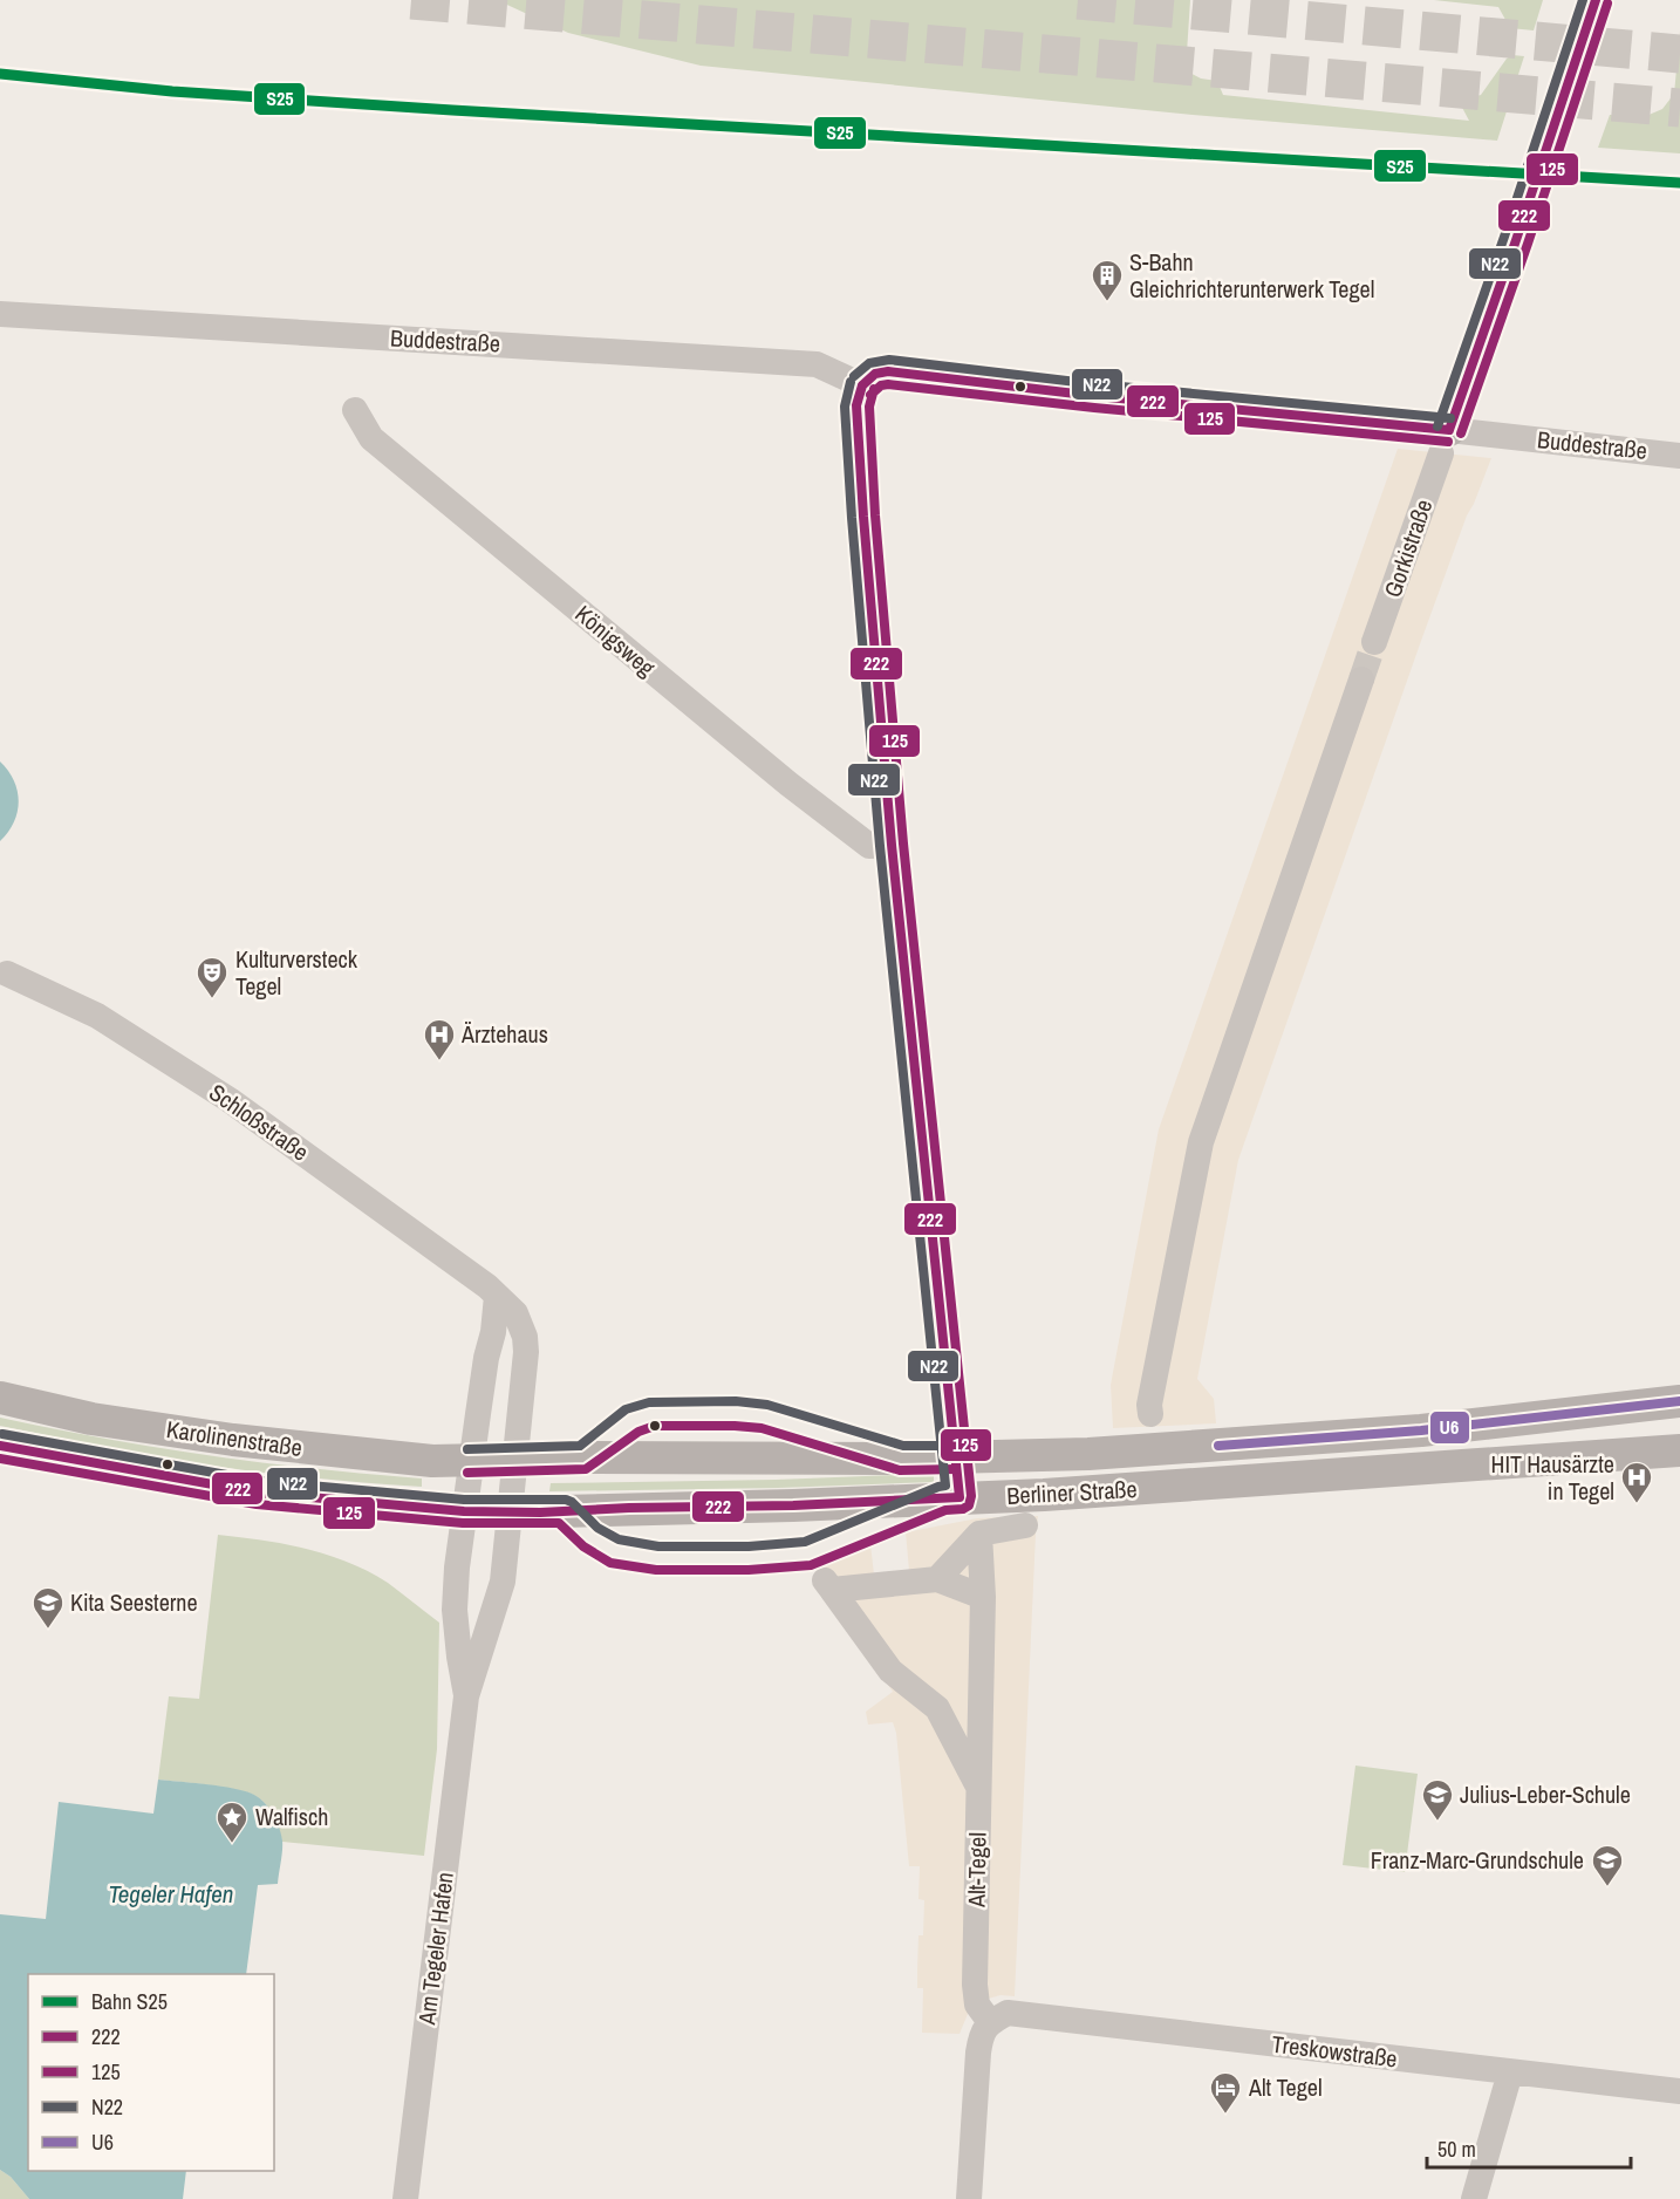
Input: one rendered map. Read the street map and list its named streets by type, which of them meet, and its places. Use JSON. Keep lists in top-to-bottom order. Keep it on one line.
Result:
{"streets":{"main road":["Buddestraße","Gorkistraße","Karolinenstraße","Berliner Straße"],"street":["Königsweg","Schloßstraße","Alt-Tegel","Am Tegeler Hafen","Treskowstraße"]},"crossings":[["Buddestraße","Gorkistraße"],["Schloßstraße","Berliner Straße"],["Schloßstraße","Am Tegeler Hafen"],["Karolinenstraße","Berliner Straße"],["Karolinenstraße","Am Tegeler Hafen"],["Berliner Straße","Am Tegeler Hafen"],["Alt-Tegel","Treskowstraße"]],"water":["Tegeler Hafen"],"places":{"building":["S-Bahn Gleichrichterunterwerk Tegel"],"theatre":["Kulturversteck Tegel"],"hospital":["Ärztehaus","HIT Hausärzte in Tegel"],"school or university":["Kita Seesterne","Julius-Leber-Schule","Franz-Marc-Grundschule"],"place":["Walfisch"],"hotel":["Alt Tegel"]},"lines":["transit line 222","transit line N22","transit line 125","rail line S25","transit line U6"],"legend":["Bahn S25","222","125","N22","U6"],"scale_bar":"50 m"}
